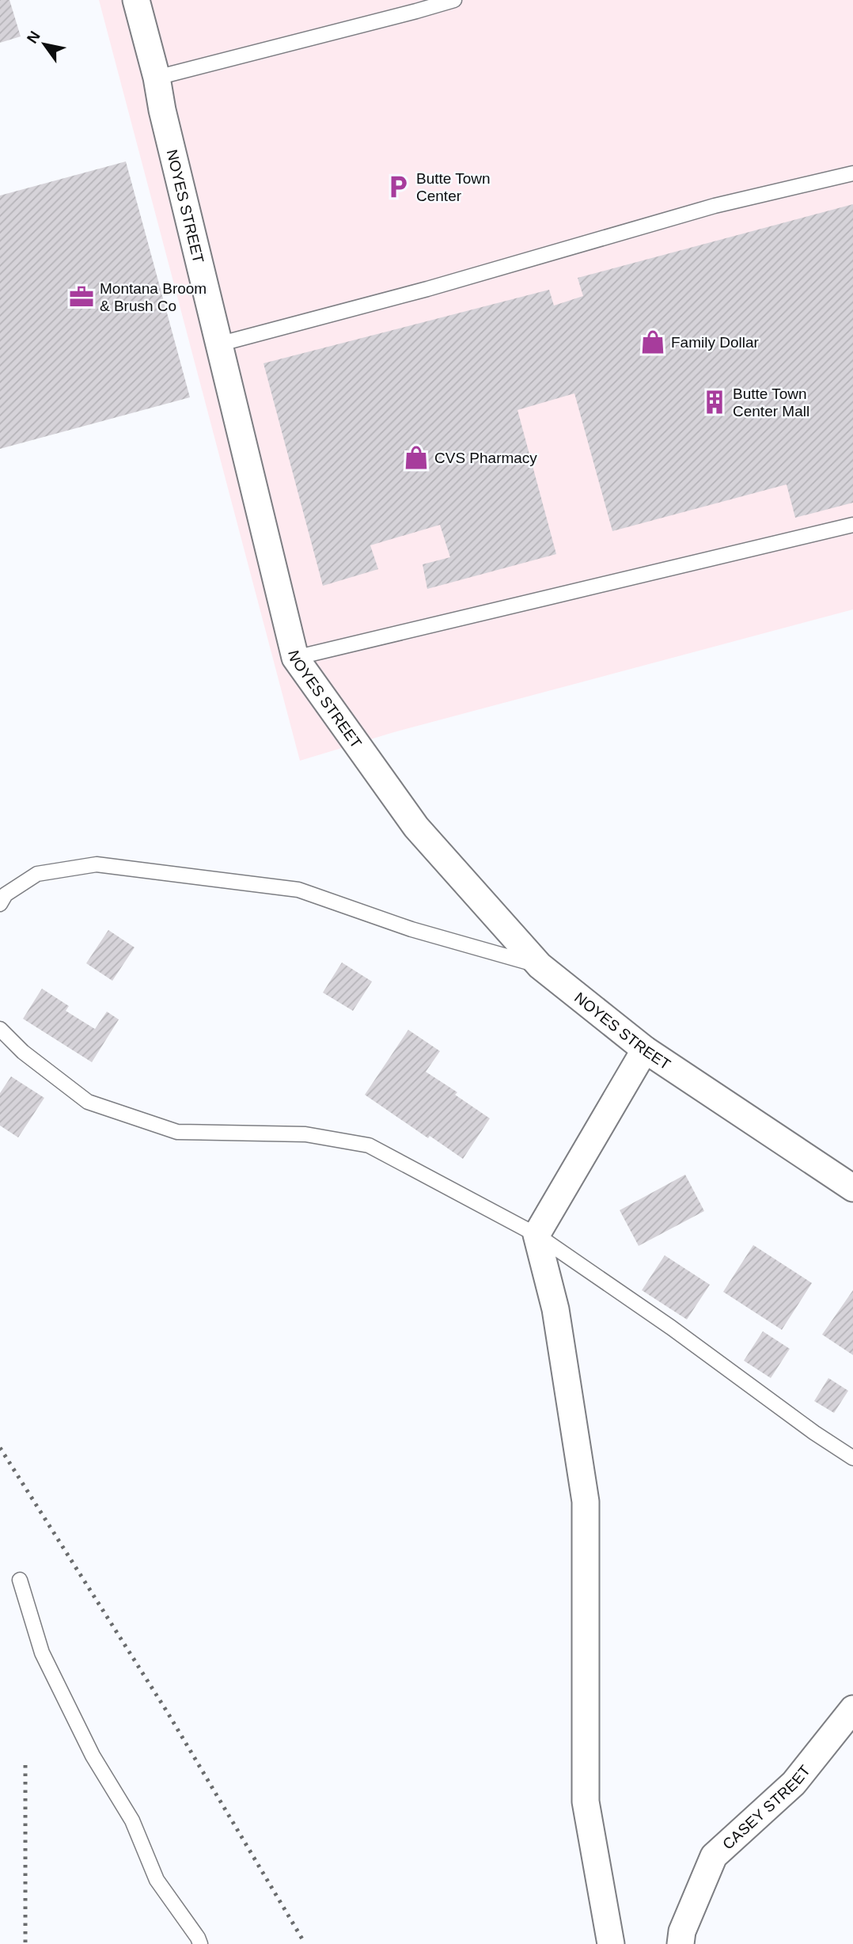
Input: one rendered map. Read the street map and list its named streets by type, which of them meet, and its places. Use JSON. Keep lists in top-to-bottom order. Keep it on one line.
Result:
{"streets":{"street":["NOYES STREET","CASEY STREET"]},"places":{"parking":["Butte Town Center"],"office":["Montana Broom & Brush Co"],"shop":["Family Dollar","CVS Pharmacy"],"building":["Butte Town Center Mall"]},"north":"top left"}
